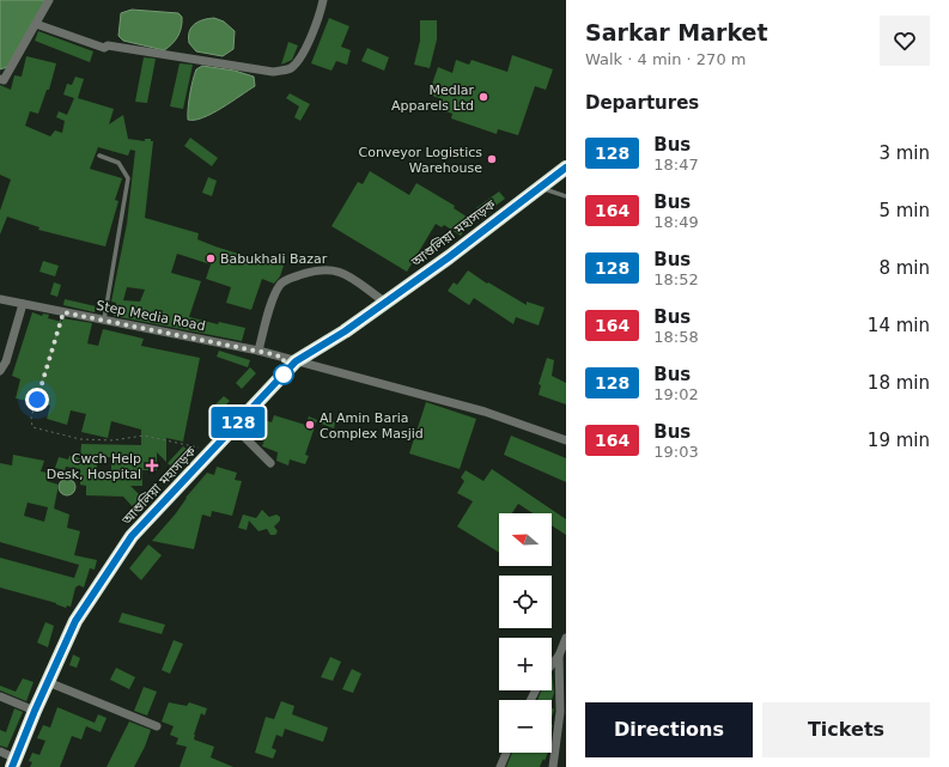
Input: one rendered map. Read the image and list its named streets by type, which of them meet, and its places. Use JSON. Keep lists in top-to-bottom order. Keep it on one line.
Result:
{"streets":{"highway":["আশুলিয়া মহাসড়ক"],"street":["Step Media Road"]},"crossings":[["আশুলিয়া মহাসড়ক","Step Media Road"]],"places":{"other":["Medlar Apparels Ltd","Conveyor Logistics Warehouse","Babukhali Bazar","Al Amin Baria Complex Masjid"],"health":["Cwch Help Desk, Hospital"]},"lines":["bus line 128"],"north":"left","page":{"on_map":"128","heading":[["Sarkar Market","Walk · 4 min · 270 m"],"Departures"],"list":[{"mark":"128","name":"Bus","note":"18:47","value":"3 min"},{"mark":"164","name":"Bus","note":"18:49","value":"5 min"},{"mark":"128","name":"Bus","note":"18:52","value":"8 min"},{"mark":"164","name":"Bus","note":"18:58","value":"14 min"},{"mark":"128","name":"Bus","note":"19:02","value":"18 min"},{"mark":"164","name":"Bus","note":"19:03","value":"19 min"}],"map_buttons":["+","−"],"buttons":["Directions","Tickets"]}}
